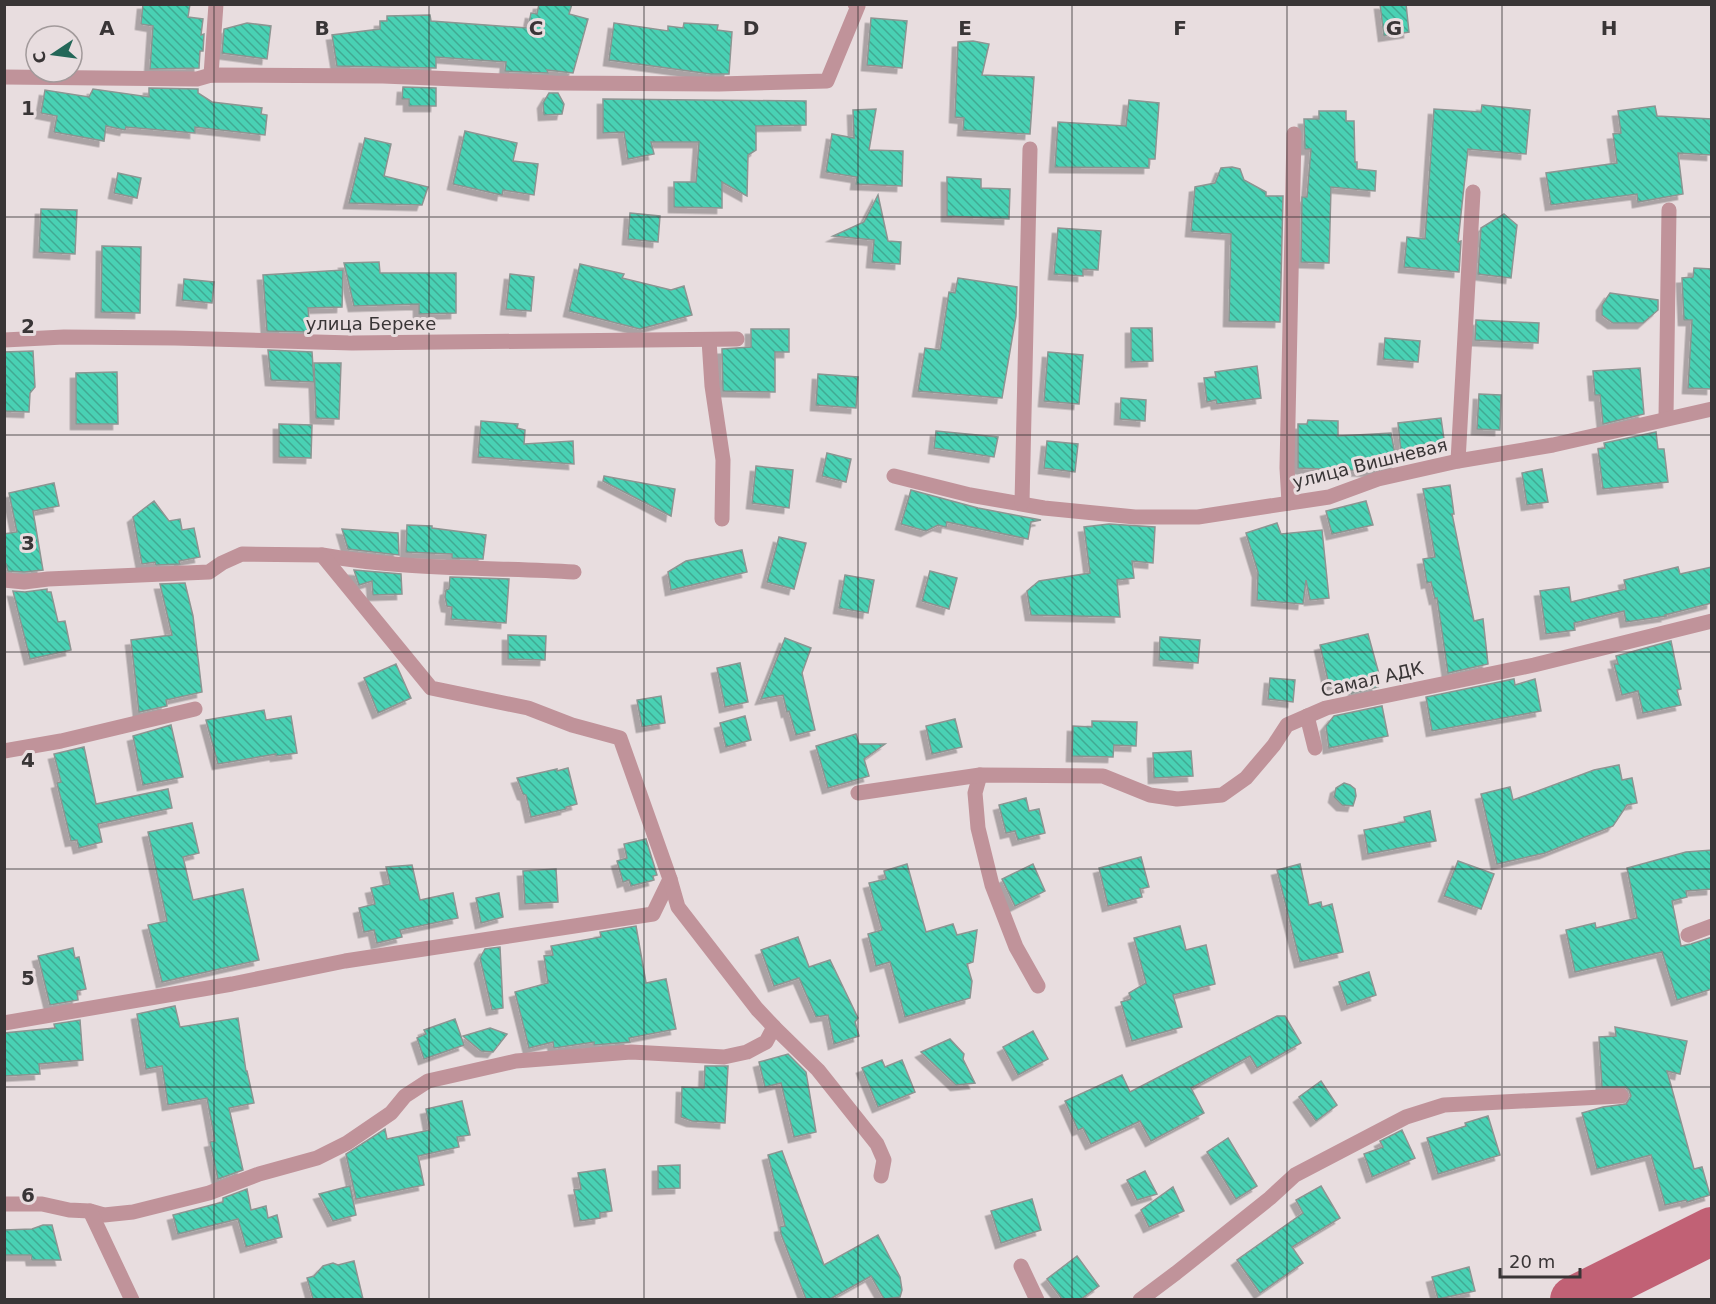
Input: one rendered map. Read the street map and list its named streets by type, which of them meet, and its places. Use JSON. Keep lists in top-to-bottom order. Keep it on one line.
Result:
{"streets":{"street":["улица Береке","улица Вишневая","Самал АДК"]},"scale_bar":"20 m","north":"left","grid":{"columns":["A","B","C","D","E","F","G","H"],"rows":["1","2","3","4","5","6"]}}
